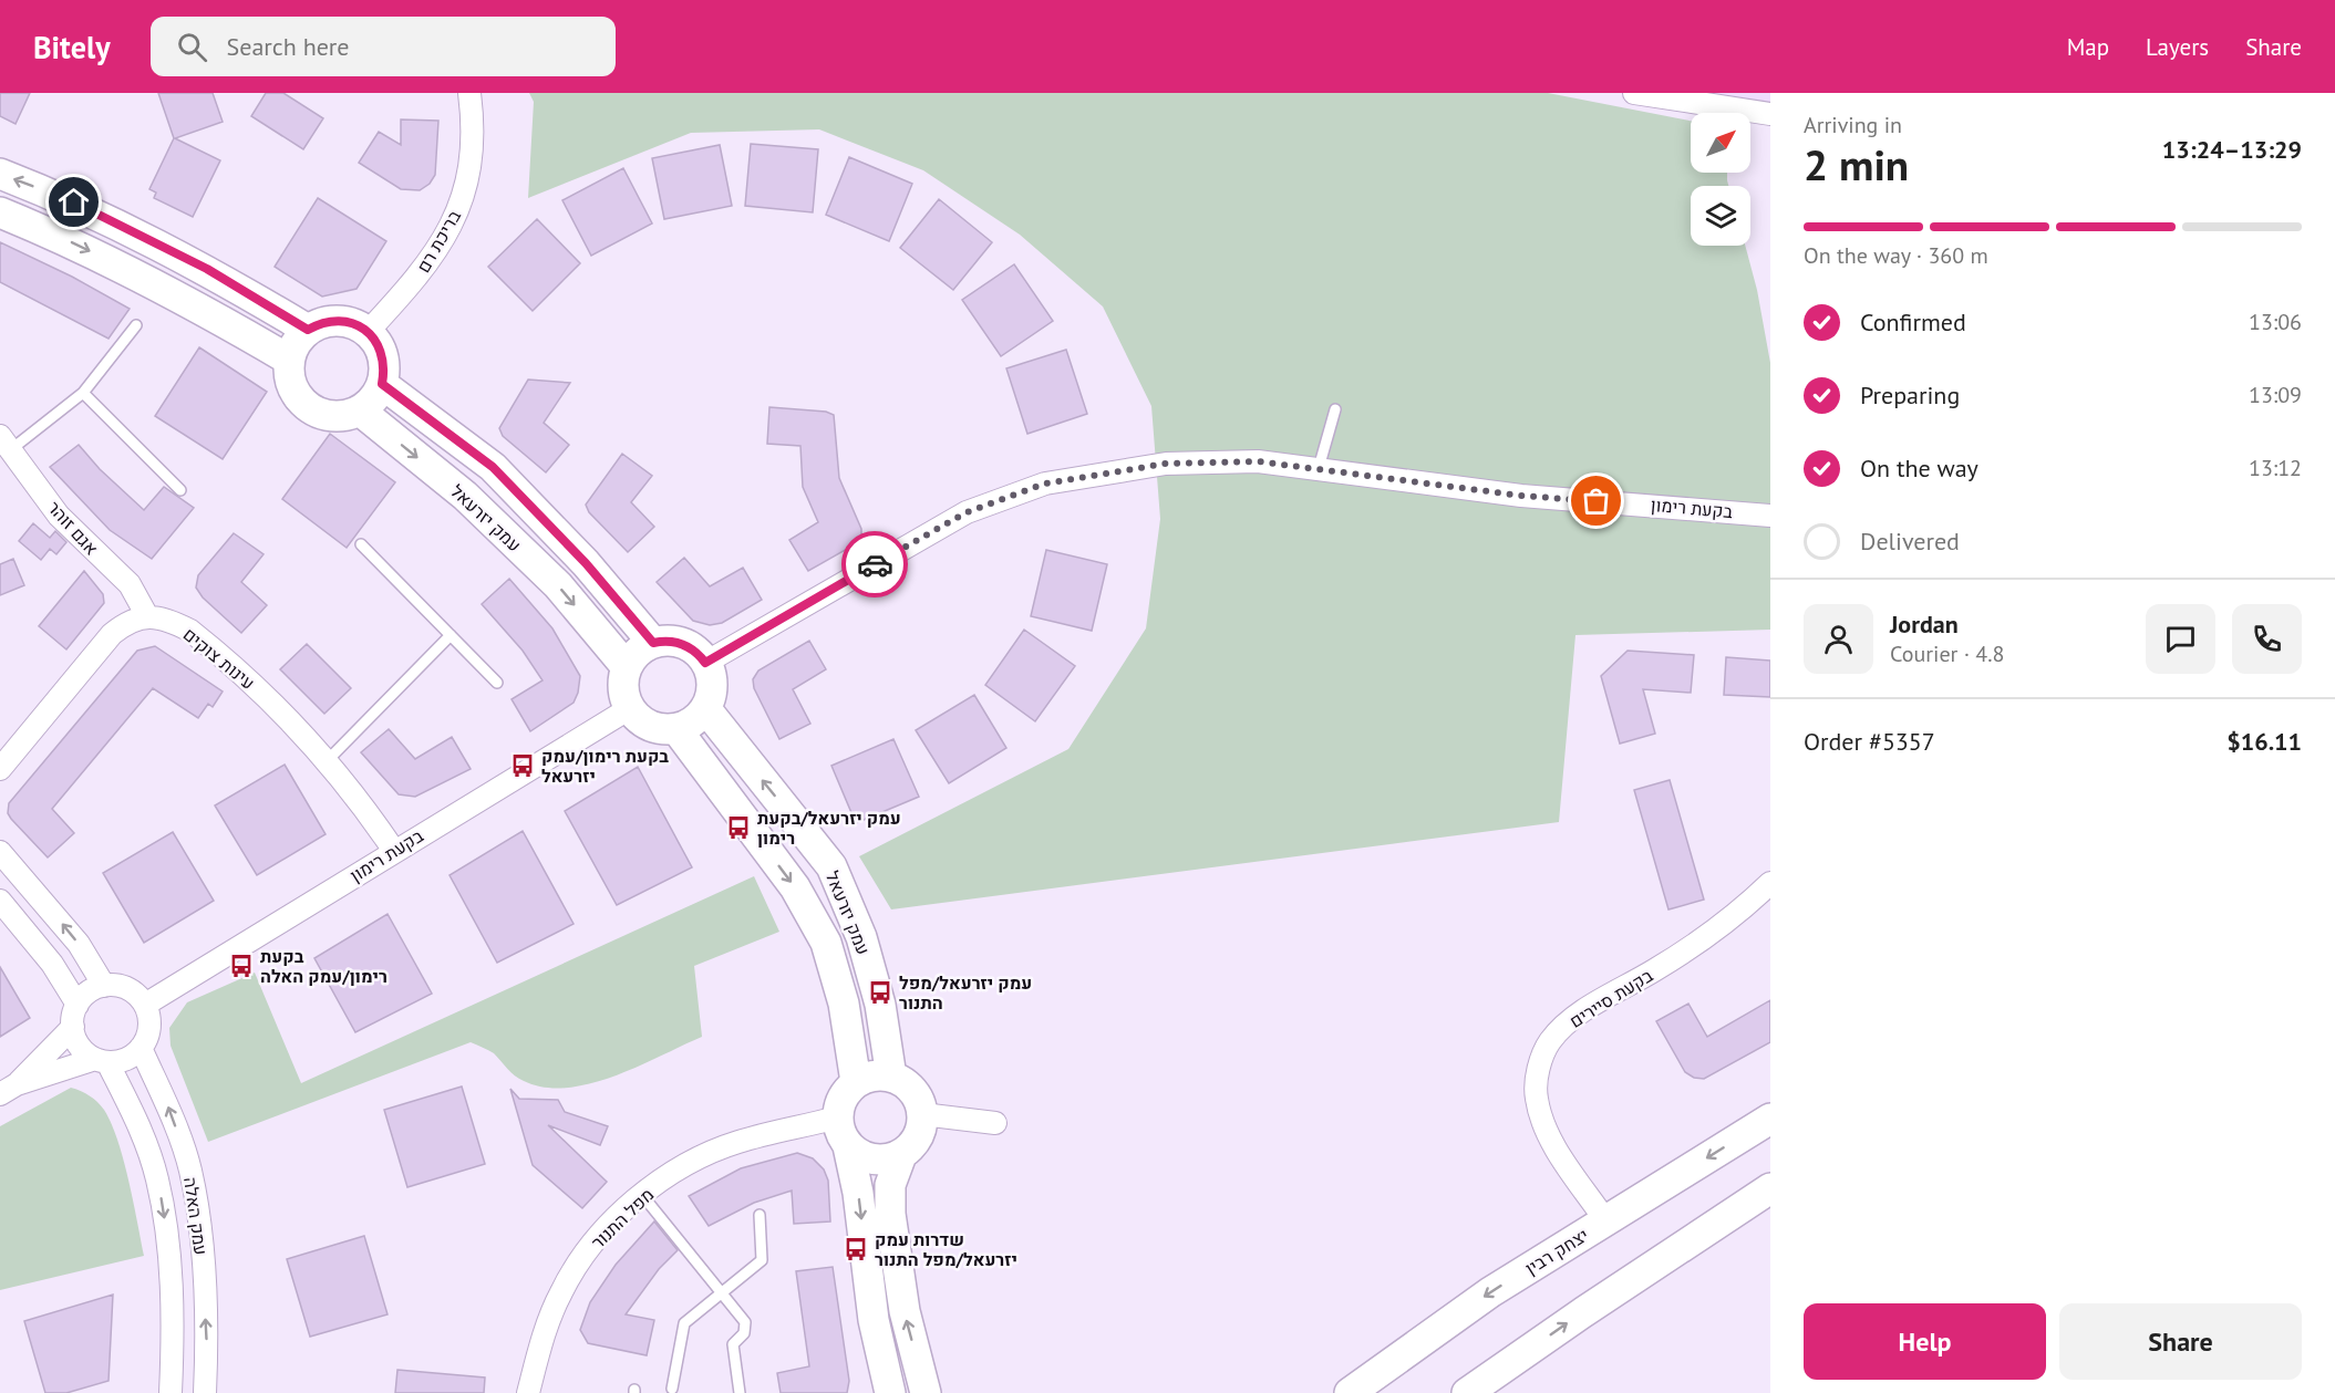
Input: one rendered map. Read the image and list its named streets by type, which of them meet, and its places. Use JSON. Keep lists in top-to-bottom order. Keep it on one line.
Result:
{"streets":{"main road":["עמק יזרעאל","יצחק רבין"],"street":["בריכת רם","בקעת רימון","אגם זוהר","עינות צוקים","בקעת סיירים","עמק האלה","מפל התנור"]},"crossings":[["בריכת רם","עמק יזרעאל"],["בקעת רימון","עמק יזרעאל"],["בקעת רימון","עינות צוקים"],["בקעת רימון","עמק האלה"],["עמק יזרעאל","מפל התנור"],["אגם זוהר","עינות צוקים"],["בקעת סיירים","יצחק רבין"]],"places":{"bus stop":["בקעת רימון/עמק יזרעאל","עמק יזרעאל/בקעת רימון","בקעת רימון/עמק האלה","עמק יזרעאל/מפל התנור","שדרות עמק יזרעאל/מפל התנור"]},"north":"top right","page":{"header":"Bitely","search":"Search here","nav":["Map","Layers","Share"],"heading":["2 min","Arriving in","13:24–13:29"],"panel":["Jordan","Courier · 4.8","Order #5357","$16.11"],"bar":"On the way · 360 m","list":[["Confirmed","13:06"],["Preparing","13:09"],["On the way","13:12"],"Delivered"],"buttons":["Help","Share"]}}
